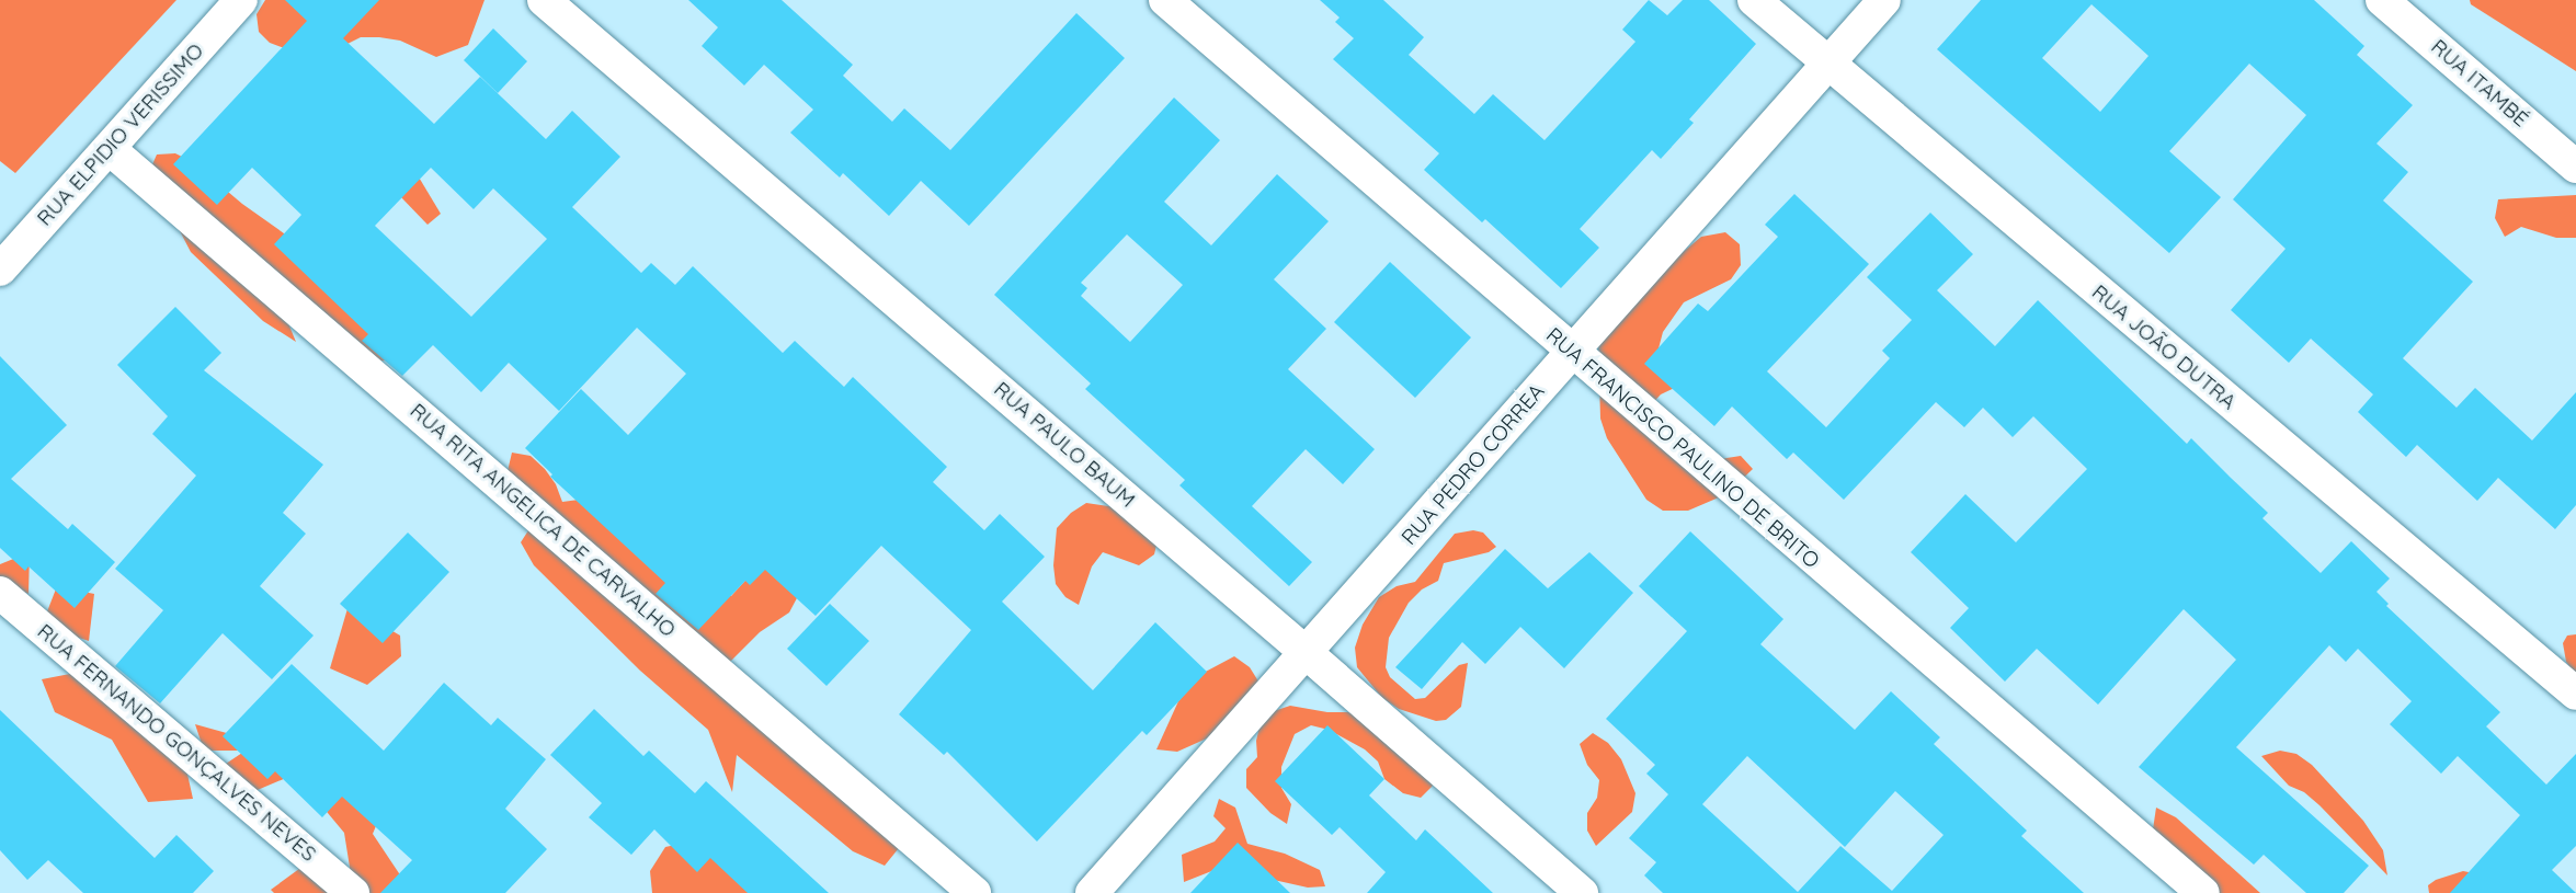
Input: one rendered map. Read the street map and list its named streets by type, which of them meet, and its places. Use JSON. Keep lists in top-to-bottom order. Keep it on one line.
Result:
{"streets":{"street":["RUA ITAMBÉ","RUA ELPIDIO VERISSIMO","RUA JOÃO DUTRA","RUA PAULO BAUM","RUA FRANCISCO PAULINO DE BRITO","RUA PEDRO CORREA","RUA RITA ANGELICA DE CARVALHO","RUA FERNANDO GONÇALVES NEVES"]},"crossings":[["RUA ELPIDIO VERISSIMO","RUA RITA ANGELICA DE CARVALHO"],["RUA JOÃO DUTRA","RUA PEDRO CORREA"],["RUA PAULO BAUM","RUA PEDRO CORREA"],["RUA FRANCISCO PAULINO DE BRITO","RUA PEDRO CORREA"]]}
